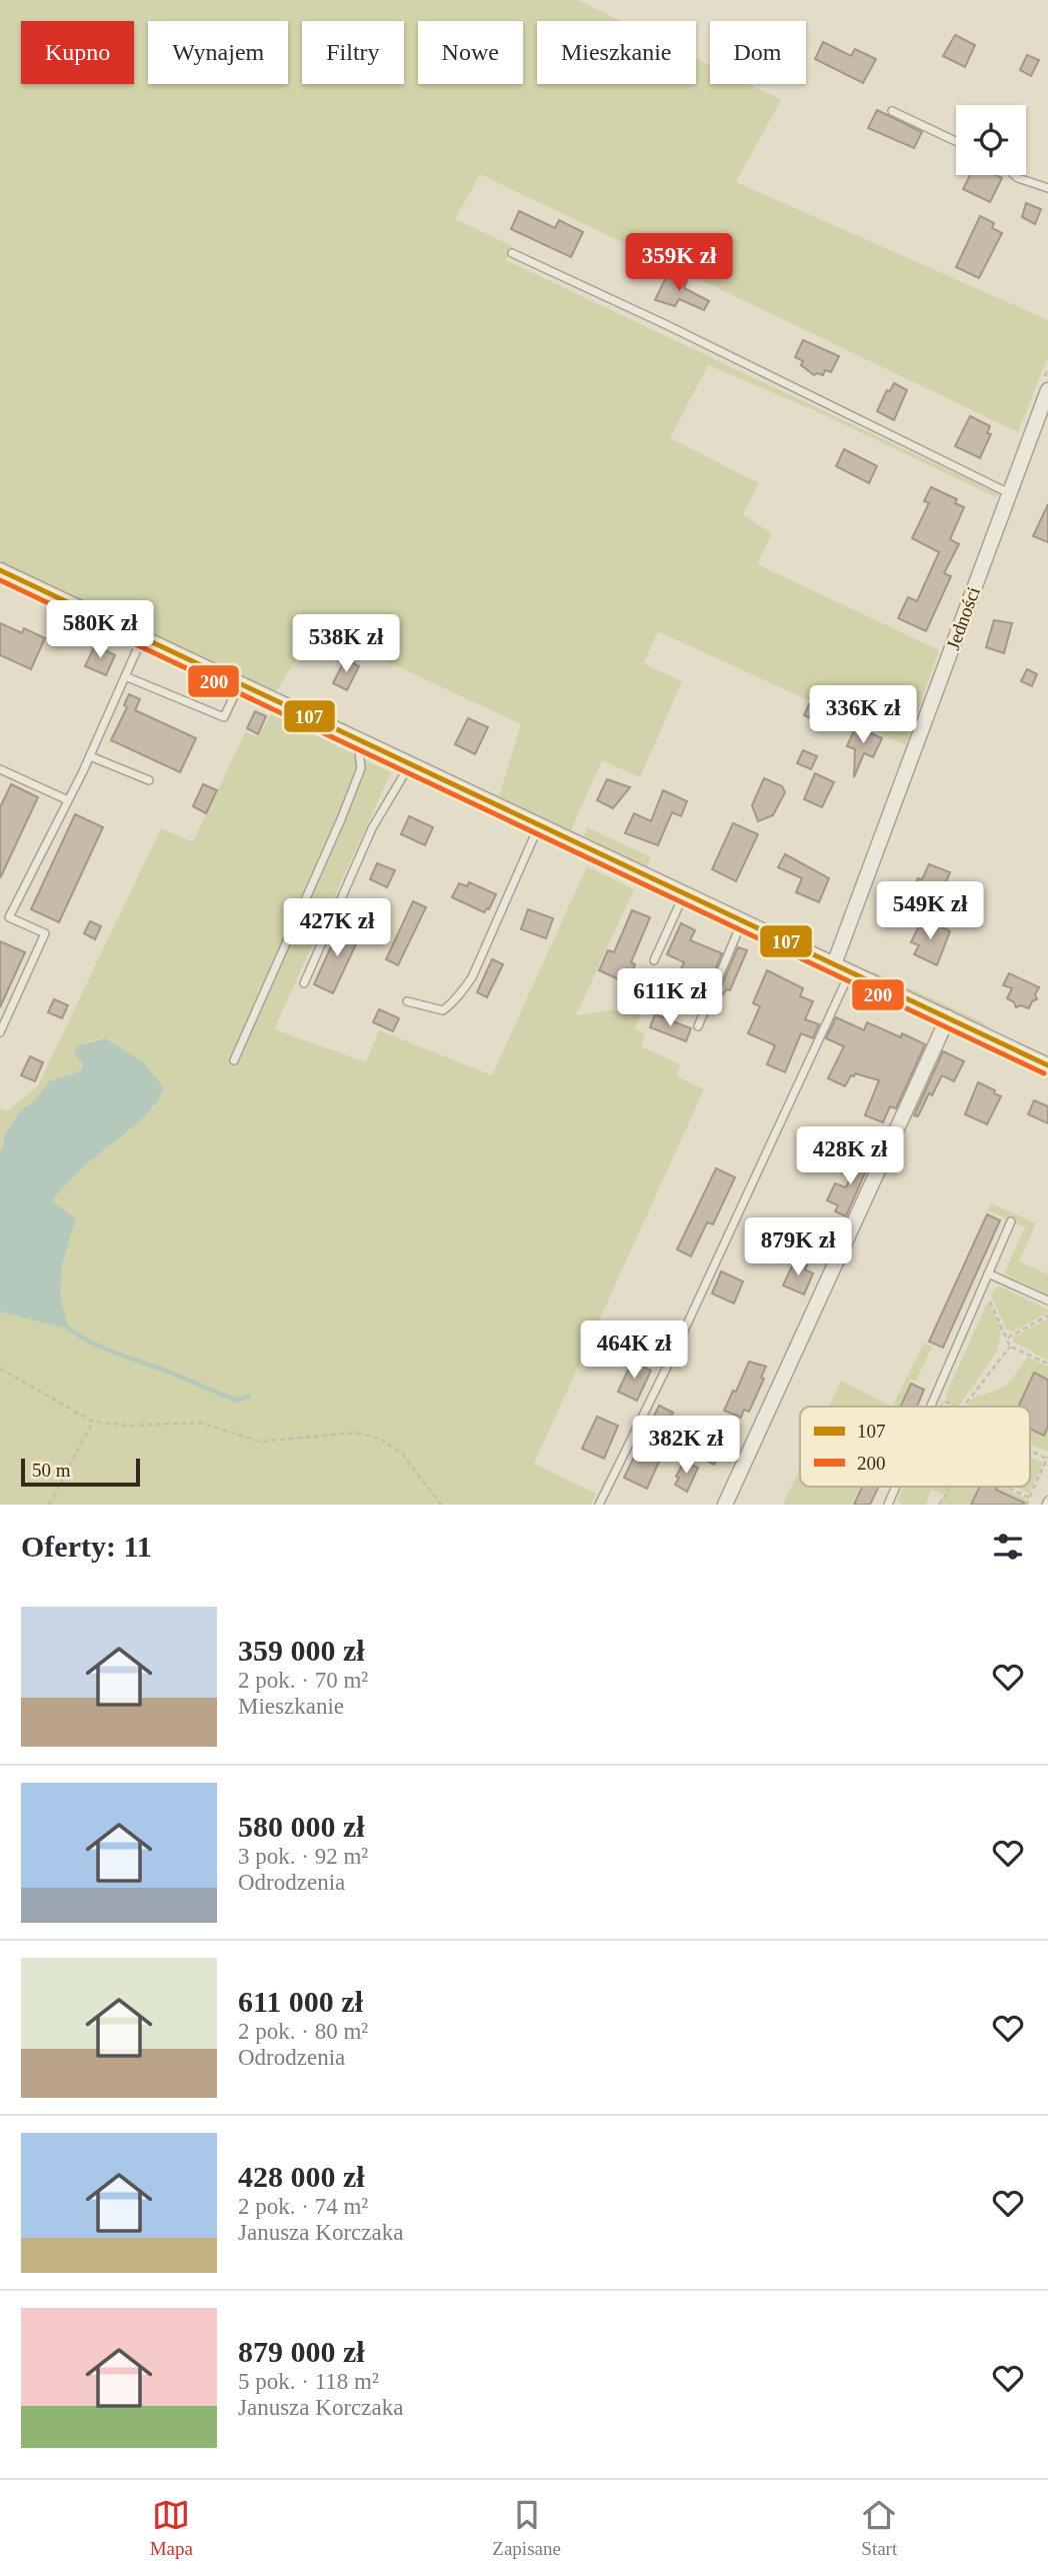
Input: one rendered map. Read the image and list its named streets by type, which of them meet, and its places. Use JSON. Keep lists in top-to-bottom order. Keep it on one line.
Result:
{"streets":{"street":["Jedności"]},"lines":["transit line 107","transit line 200"],"legend":["107","200"],"scale_bar":"50 m","page":{"chip":["Kupno","Wynajem","Filtry","Nowe","Mieszkanie","Dom"],"price":["359K zł","580K zł","538K zł","336K zł","549K zł","427K zł","611K zł","428K zł","879K zł","464K zł","382K zł"],"scale":"50 m","heading":"Oferty: 11","list":[{"name":"359 000 zł","note":"2 pok. · 70 m² · Mieszkanie"},{"name":"580 000 zł","note":"3 pok. · 92 m² · Odrodzenia"},{"name":"611 000 zł","note":"2 pok. · 80 m² · Odrodzenia"},{"name":"428 000 zł","note":"2 pok. · 74 m² · Janusza Korczaka"},{"name":"879 000 zł","note":"5 pok. · 118 m² · Janusza Korczaka"}],"tabs":["Mapa","Zapisane","Start"]}}
